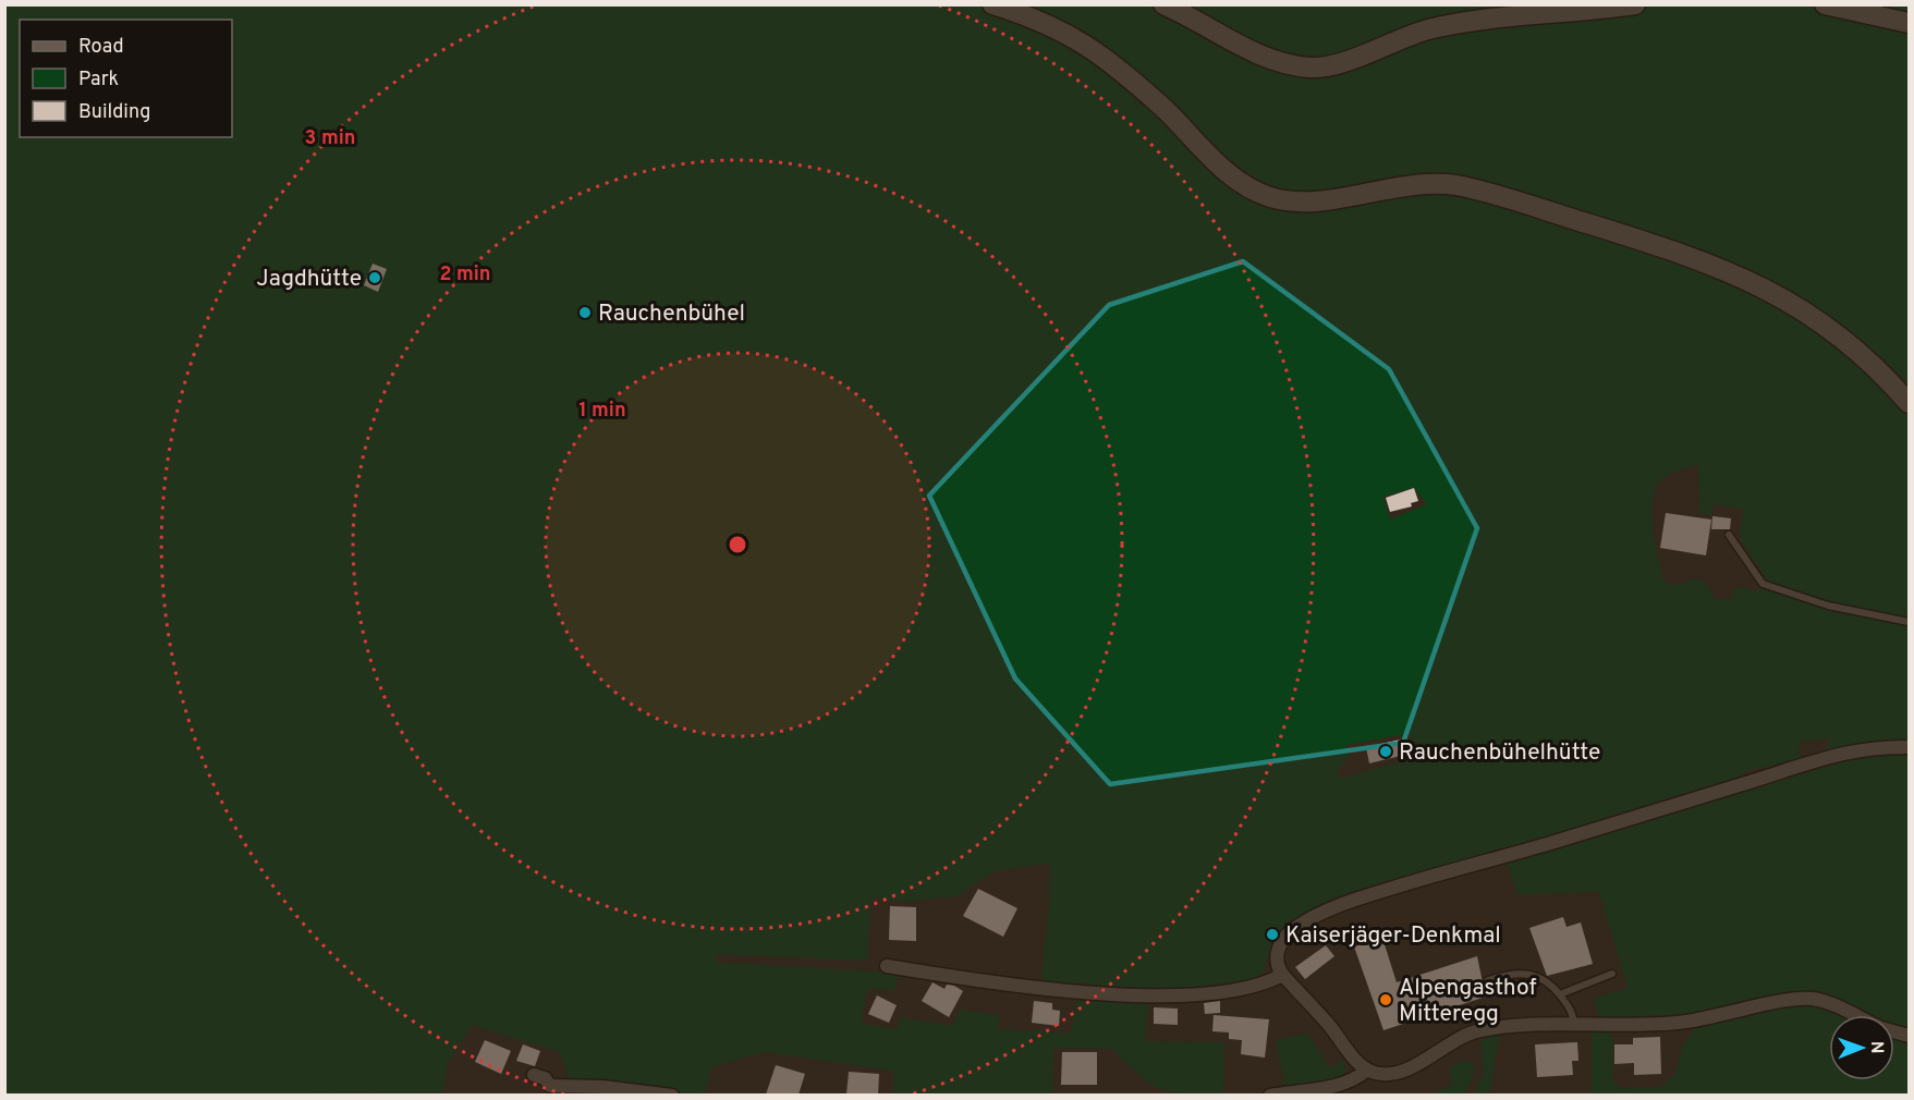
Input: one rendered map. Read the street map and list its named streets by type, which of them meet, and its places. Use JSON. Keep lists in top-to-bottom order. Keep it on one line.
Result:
{"places":["Jagdhütte","Rauchenbühel","Rauchenbühelhütte","Kaiserjäger-Denkmal","Alpengasthof Mitteregg"],"legend":["Road","Park","Building"],"north":"right","rings":["3 min","2 min","1 min"]}
